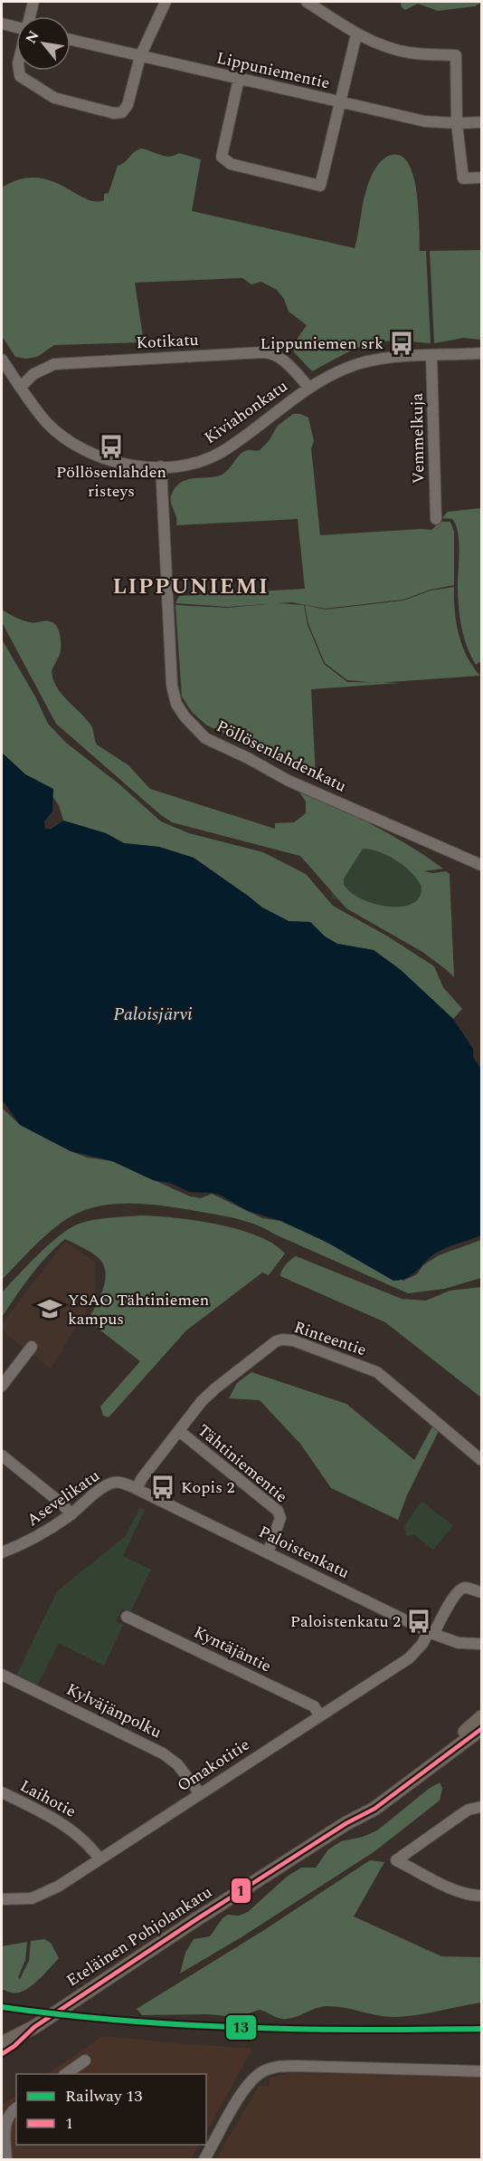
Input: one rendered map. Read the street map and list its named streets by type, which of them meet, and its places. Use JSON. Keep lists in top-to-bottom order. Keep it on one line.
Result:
{"streets":{"main road":["Eteläinen Pohjolankatu"],"street":["Lippuniementie","Kotikatu","Kiviahonkatu","Vemmelkuja","Pöllösenlahdenkatu","Rinteentie","Tähtiniementie","Asevelikatu","Paloistenkatu","Kyntäjäntie","Kylväjänpolku","Omakotitie","Laihotie"]},"crossings":[["Kotikatu","Kiviahonkatu"],["Kiviahonkatu","Vemmelkuja"],["Kiviahonkatu","Pöllösenlahdenkatu"],["Rinteentie","Tähtiniementie"],["Rinteentie","Paloistenkatu"],["Tähtiniementie","Paloistenkatu"],["Asevelikatu","Paloistenkatu"],["Paloistenkatu","Omakotitie"],["Kyntäjäntie","Omakotitie"],["Kylväjänpolku","Omakotitie"],["Omakotitie","Laihotie"]],"districts":["LIPPUNIEMI"],"water":["Paloisjärvi"],"places":{"bus stop":["Lippuniemen srk","Pöllösenlahden risteys","Kopis 2","Paloistenkatu 2"],"school or university":["YSAO Tähtiniemen kampus"]},"lines":["transit line 1","rail line 13"],"legend":["Railway 13","1"],"north":"top left"}
